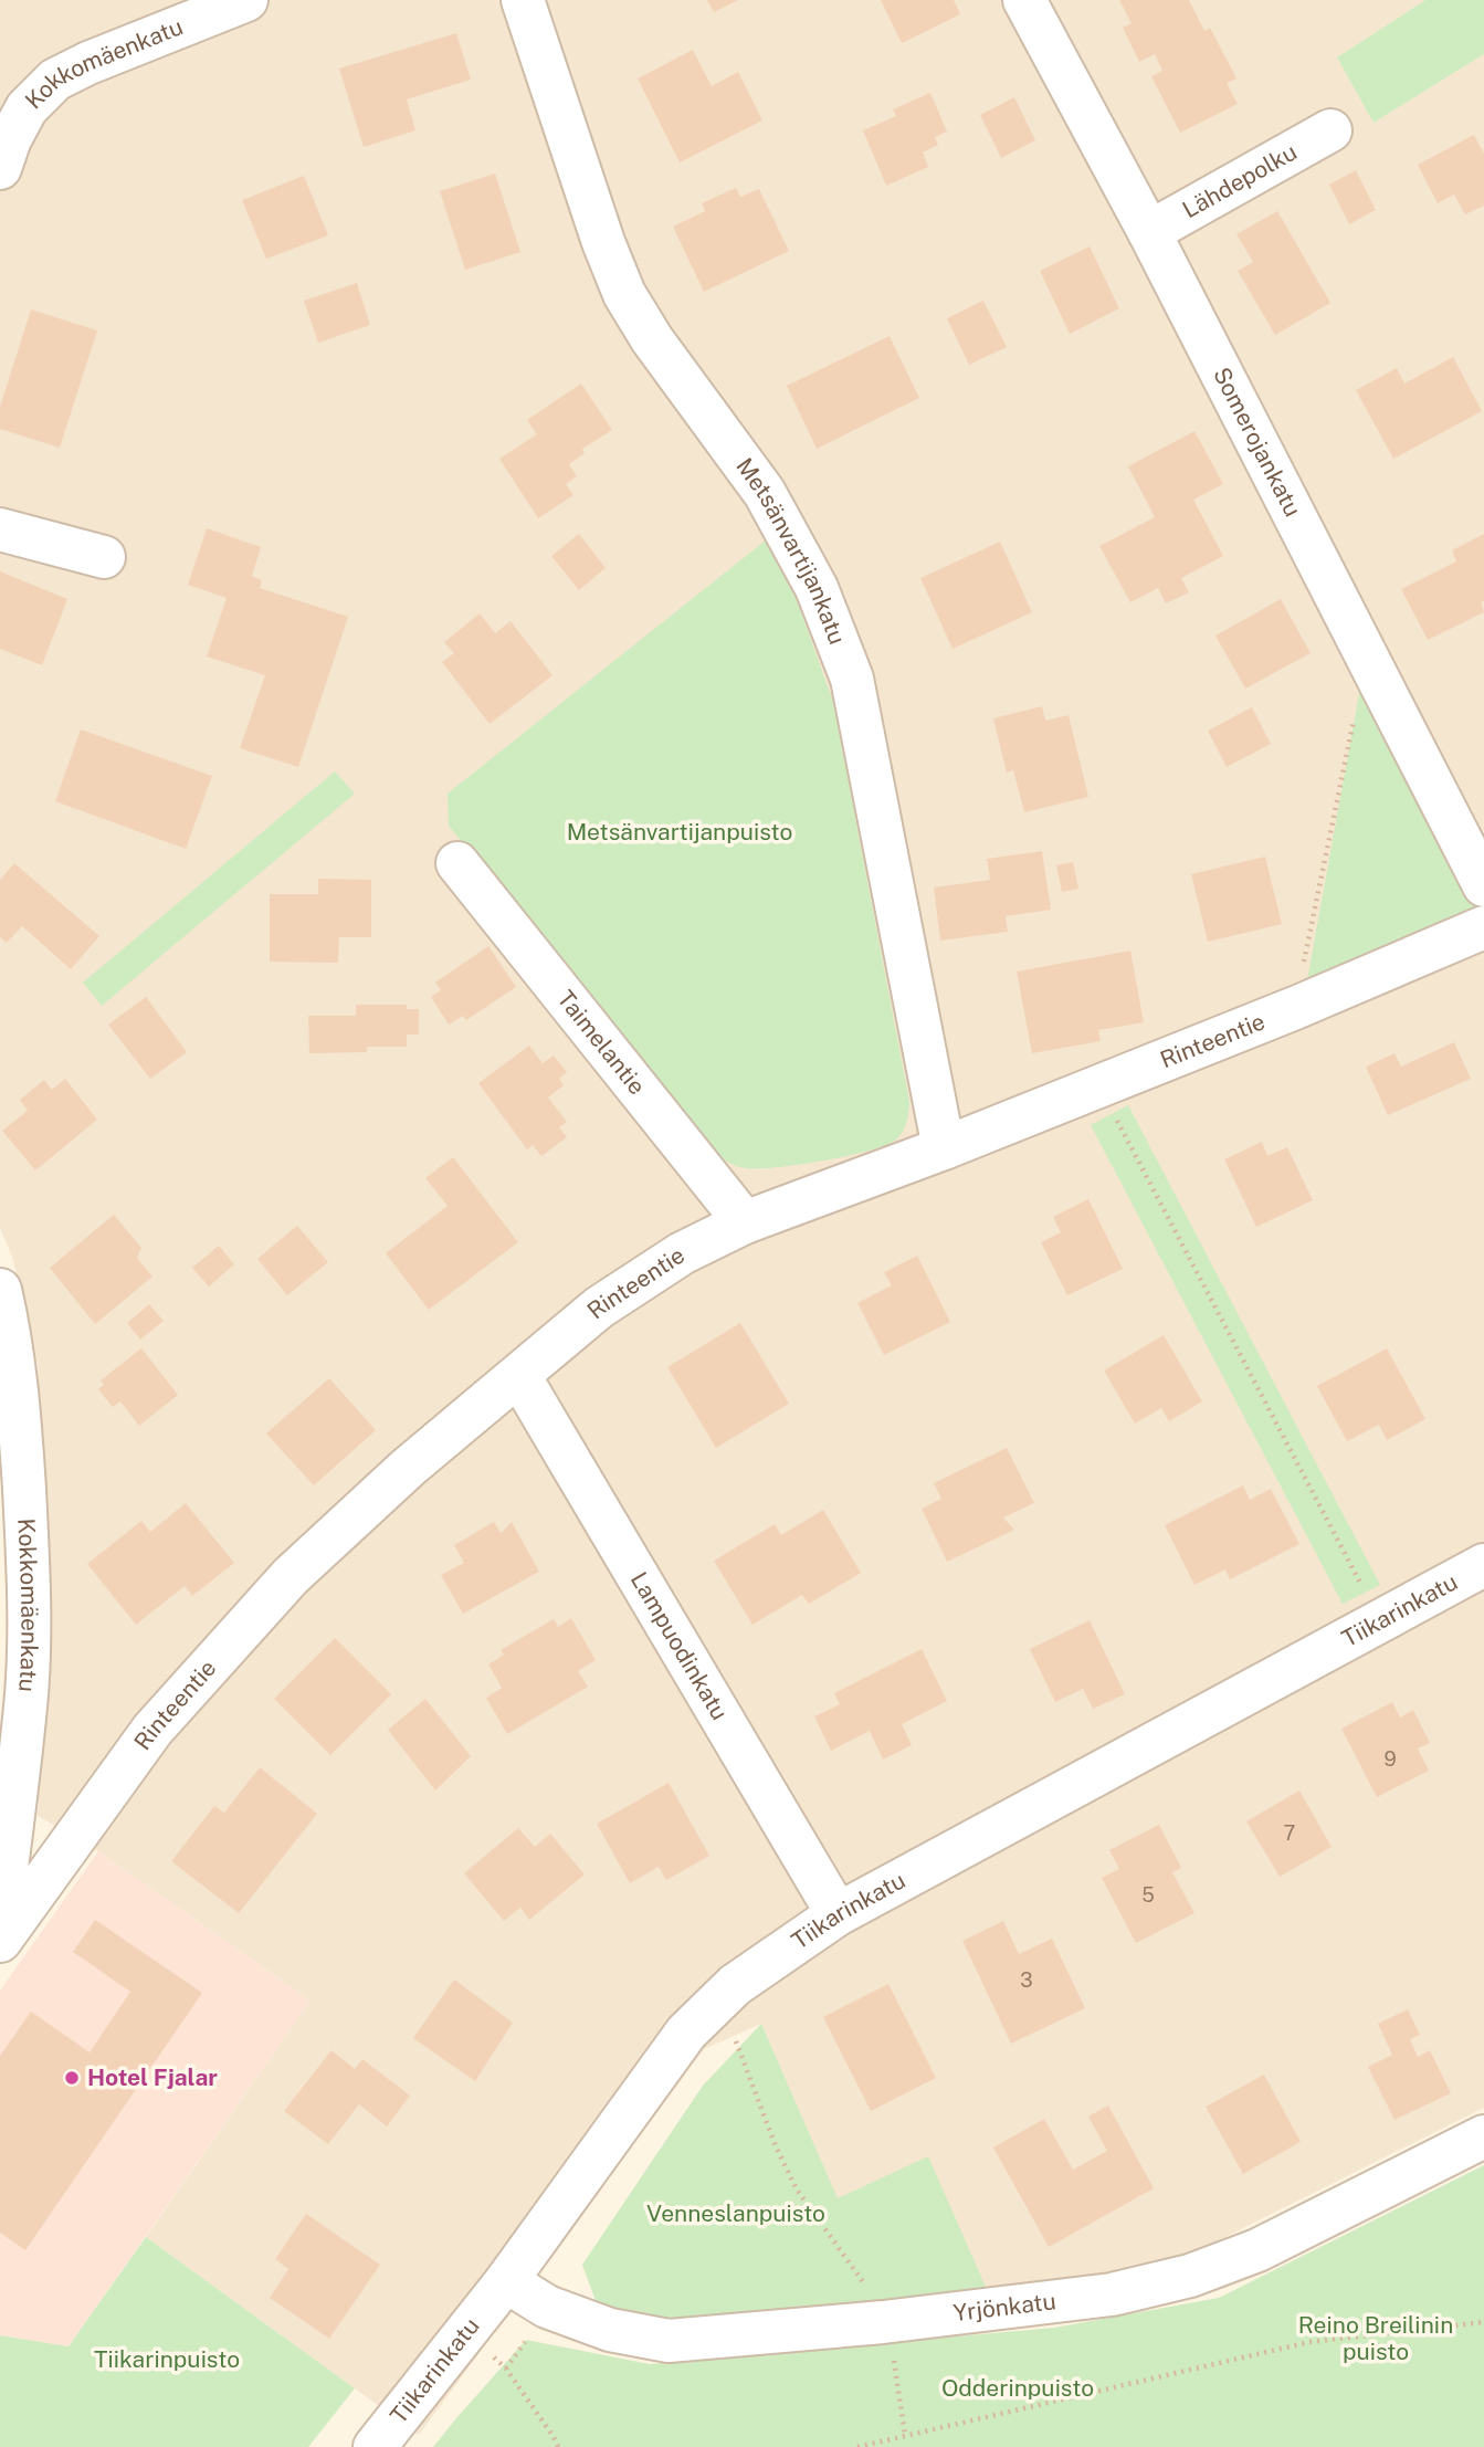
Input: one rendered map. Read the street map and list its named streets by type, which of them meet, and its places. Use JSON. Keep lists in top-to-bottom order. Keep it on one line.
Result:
{"streets":{"street":["Kokkomäenkatu","Lähdepolku","Somerojankatu","Metsänvartijankatu","Rinteentie","Taimelantie","Tiikarinkatu","Lampuodinkatu","Yrjönkatu"]},"crossings":[["Lähdepolku","Somerojankatu"],["Metsänvartijankatu","Rinteentie"],["Rinteentie","Taimelantie"],["Rinteentie","Lampuodinkatu"],["Tiikarinkatu","Lampuodinkatu"],["Tiikarinkatu","Yrjönkatu"]],"parks":["Metsänvartijanpuisto","Venneslanpuisto","Reino Breilinin puisto","Tiikarinpuisto","Odderinpuisto"],"places":["Hotel Fjalar"],"house_numbers":["9","7","5","3"]}
